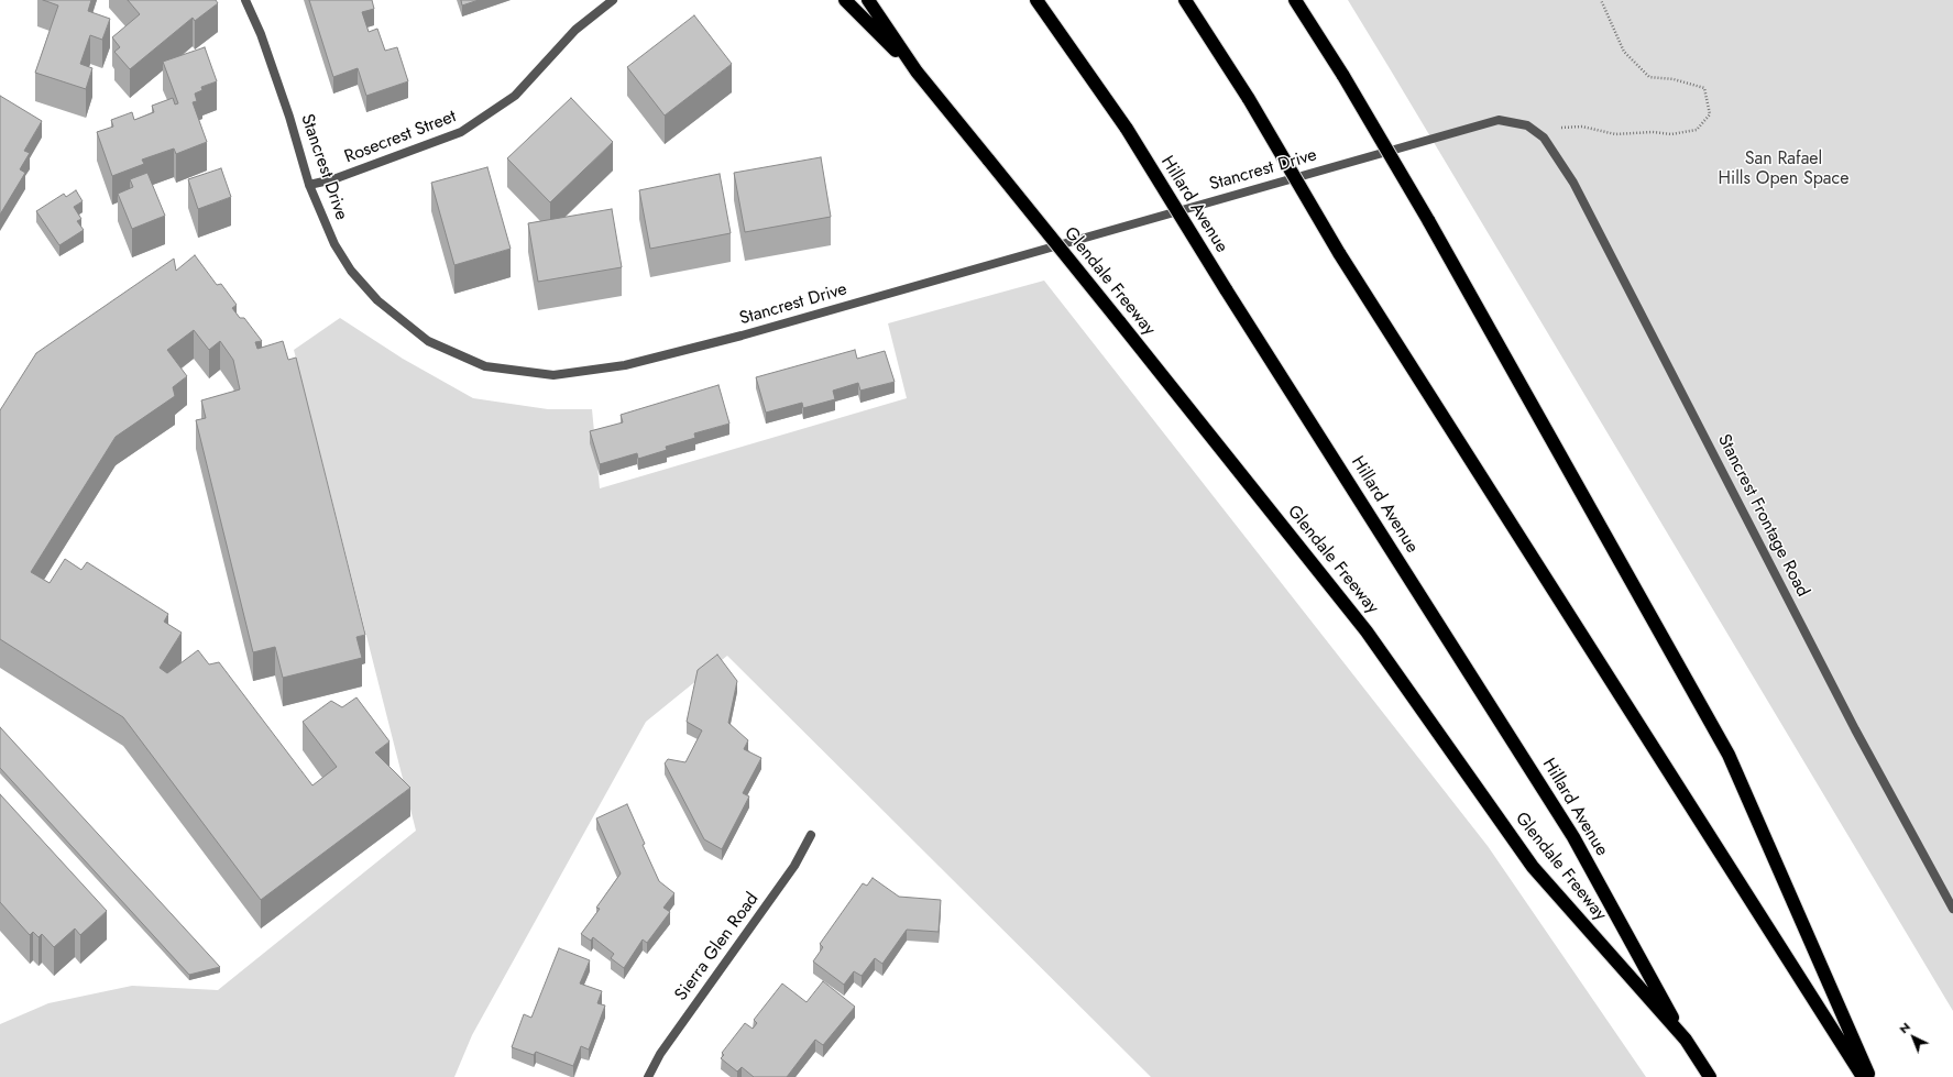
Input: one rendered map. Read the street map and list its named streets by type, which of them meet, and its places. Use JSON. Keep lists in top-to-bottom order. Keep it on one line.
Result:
{"streets":{"highway":["Hillard Avenue","Glendale Freeway"],"street":["Rosecrest Street","Stancrest Drive","Stancrest Frontage Road","Sierra Glen Road"]},"crossings":[["Rosecrest Street","Stancrest Drive"],["Stancrest Drive","Stancrest Frontage Road"],["Hillard Avenue","Glendale Freeway"]],"parks":["San Rafael Hills Open Space"],"north":"top left"}
